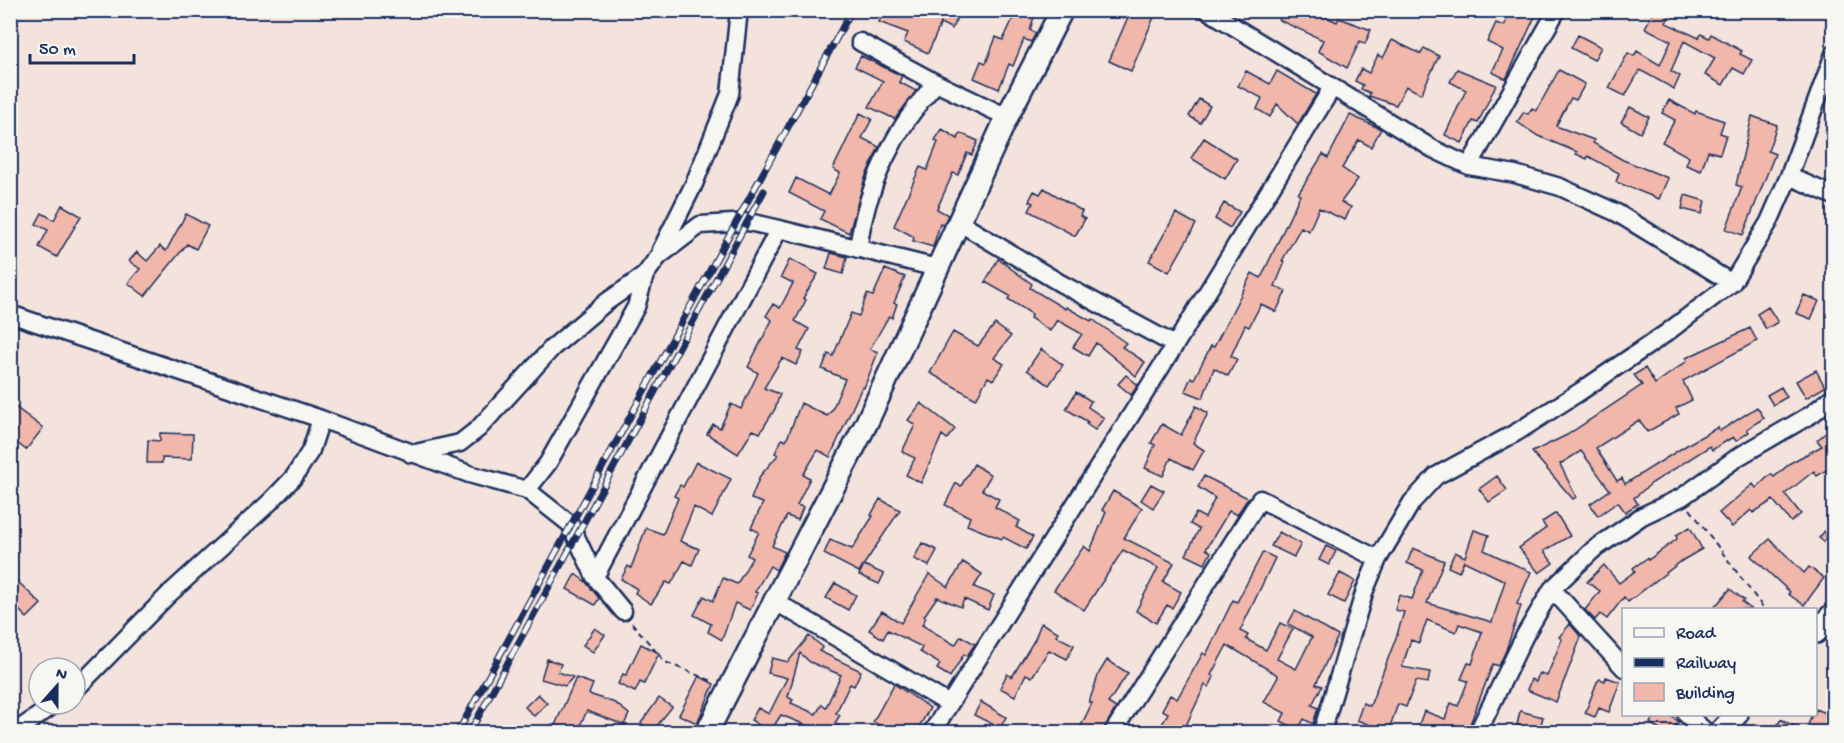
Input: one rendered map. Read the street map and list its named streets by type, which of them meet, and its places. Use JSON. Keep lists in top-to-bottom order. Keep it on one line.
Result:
{"legend":["Road","Railway","Building"],"scale_bar":"50 m","north":"top"}
